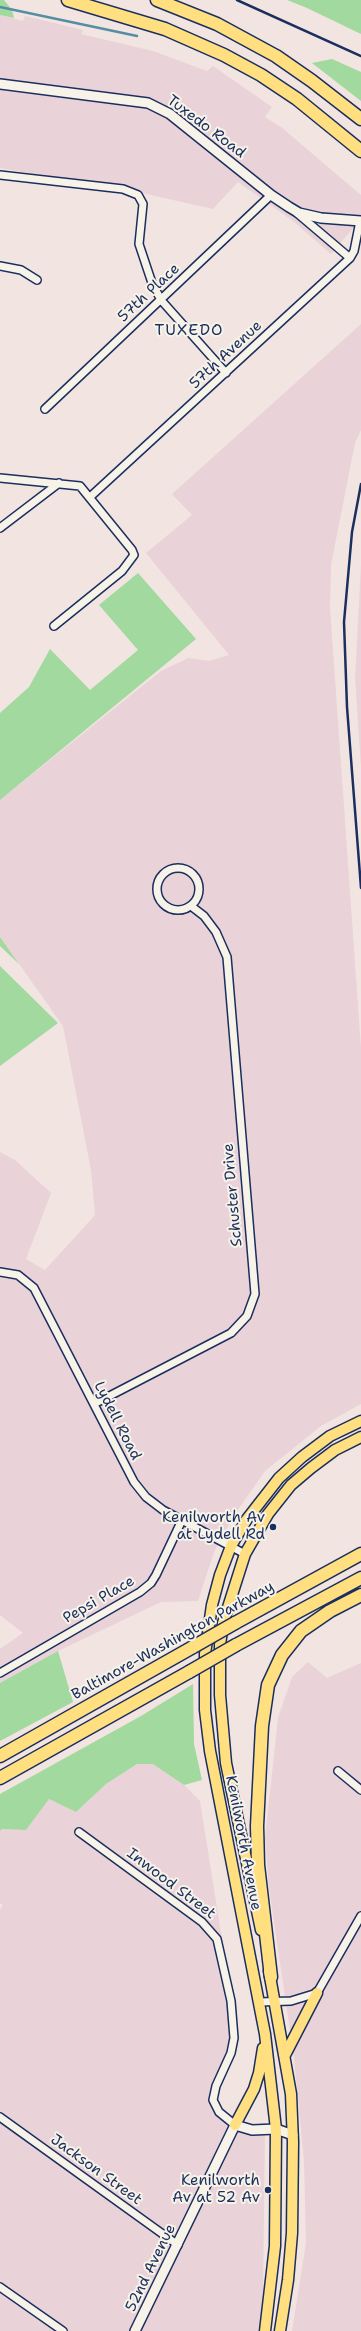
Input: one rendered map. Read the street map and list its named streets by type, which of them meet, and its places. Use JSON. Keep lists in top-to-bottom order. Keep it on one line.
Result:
{"streets":{"highway":["Baltimore-Washington Parkway"],"main road":["Tuxedo Road","Kenilworth Avenue","52nd Avenue"],"street":["57th Place","57th Avenue","Schuster Drive","Lydell Road","Pepsi Place","Inwood Street","Jackson Street"]},"crossings":[["Tuxedo Road","57th Place"],["Tuxedo Road","57th Avenue"],["Schuster Drive","Lydell Road"],["Lydell Road","Pepsi Place"],["Lydell Road","Kenilworth Avenue"],["Inwood Street","52nd Avenue"],["Jackson Street","52nd Avenue"]],"districts":["TUXEDO"],"places":["Kenilworth Av at Lydell Rd","Kenilworth Av at 52 Av"]}
